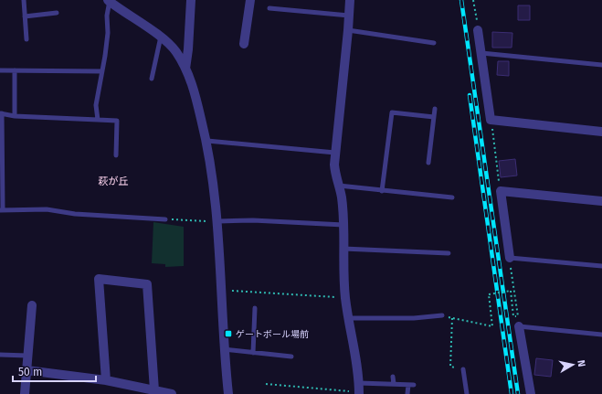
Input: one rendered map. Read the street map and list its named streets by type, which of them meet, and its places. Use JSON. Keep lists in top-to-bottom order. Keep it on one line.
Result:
{"districts":["萩が丘"],"places":{"transit":["ゲートボール場前"]},"scale_bar":"50 m","north":"right"}
